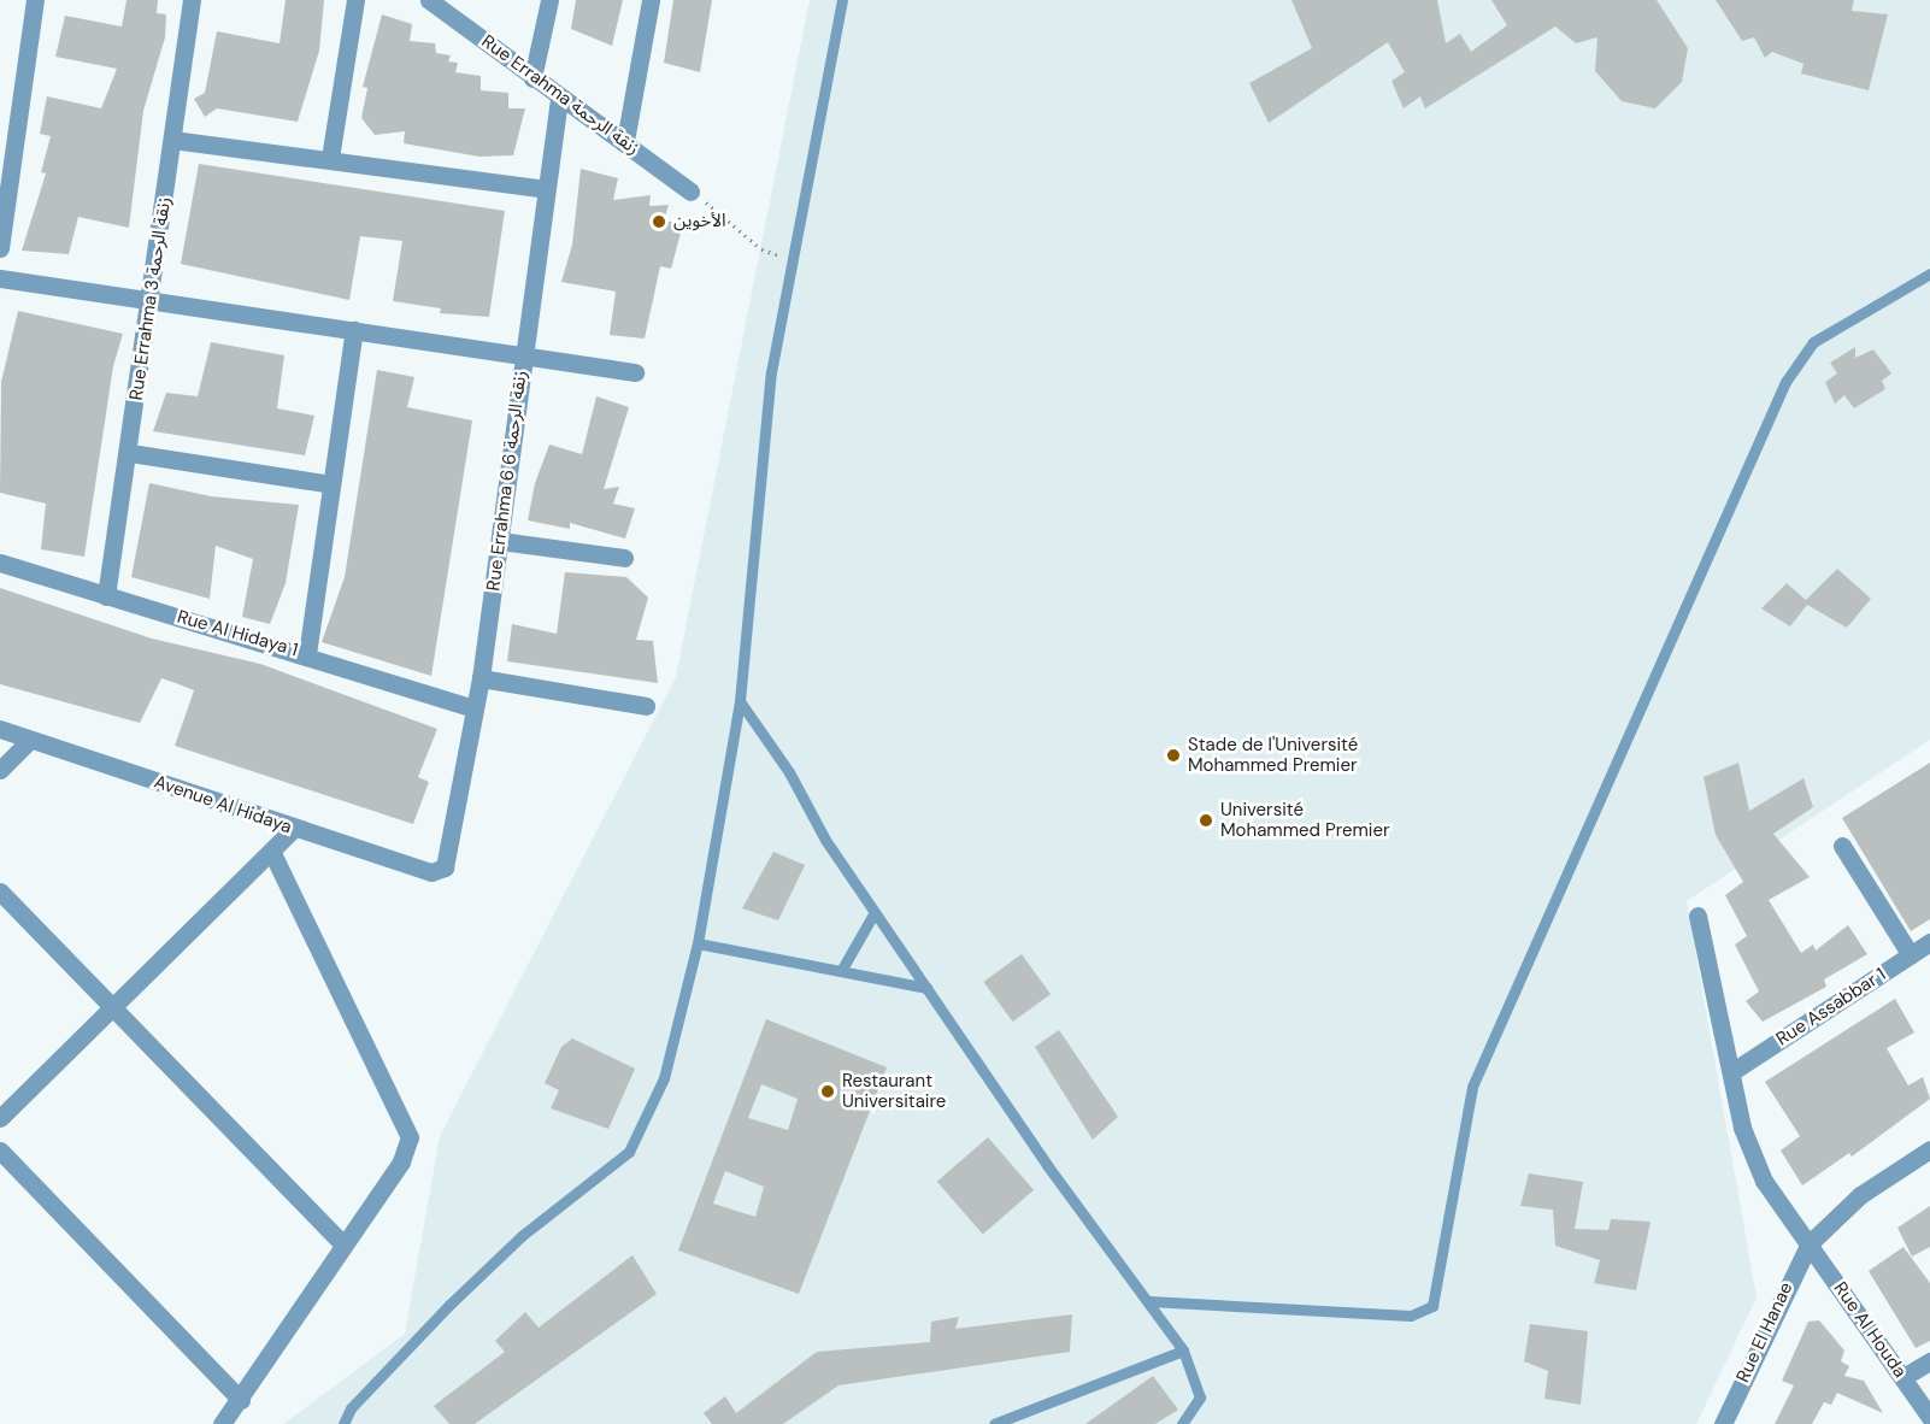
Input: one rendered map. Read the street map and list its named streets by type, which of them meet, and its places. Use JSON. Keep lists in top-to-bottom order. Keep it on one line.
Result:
{"streets":{"street":["Rue Errahma زنقة الرحمة","Rue Errahma 3 زنقة الرحمة","Rue Errahma 6 6 زنقة الرحمة","Rue Al Hidaya 1","Avenue Al Hidaya","Rue Assabbar 1","Rue Al Houda","Rue El Hanae"]},"crossings":[["Rue Errahma زنقة الرحمة","Rue Errahma 6 6 زنقة الرحمة"],["Rue Errahma 3 زنقة الرحمة","Rue Al Hidaya 1"],["Rue Errahma 6 6 زنقة الرحمة","Rue Al Hidaya 1"],["Rue Errahma 6 6 زنقة الرحمة","Avenue Al Hidaya"],["Rue Assabbar 1","Rue Al Houda"],["Rue Al Houda","Rue El Hanae"]],"places":["الأخوين","Stade de l'Université Mohammed Premier","Université Mohammed Premier","Restaurant Universitaire"]}
